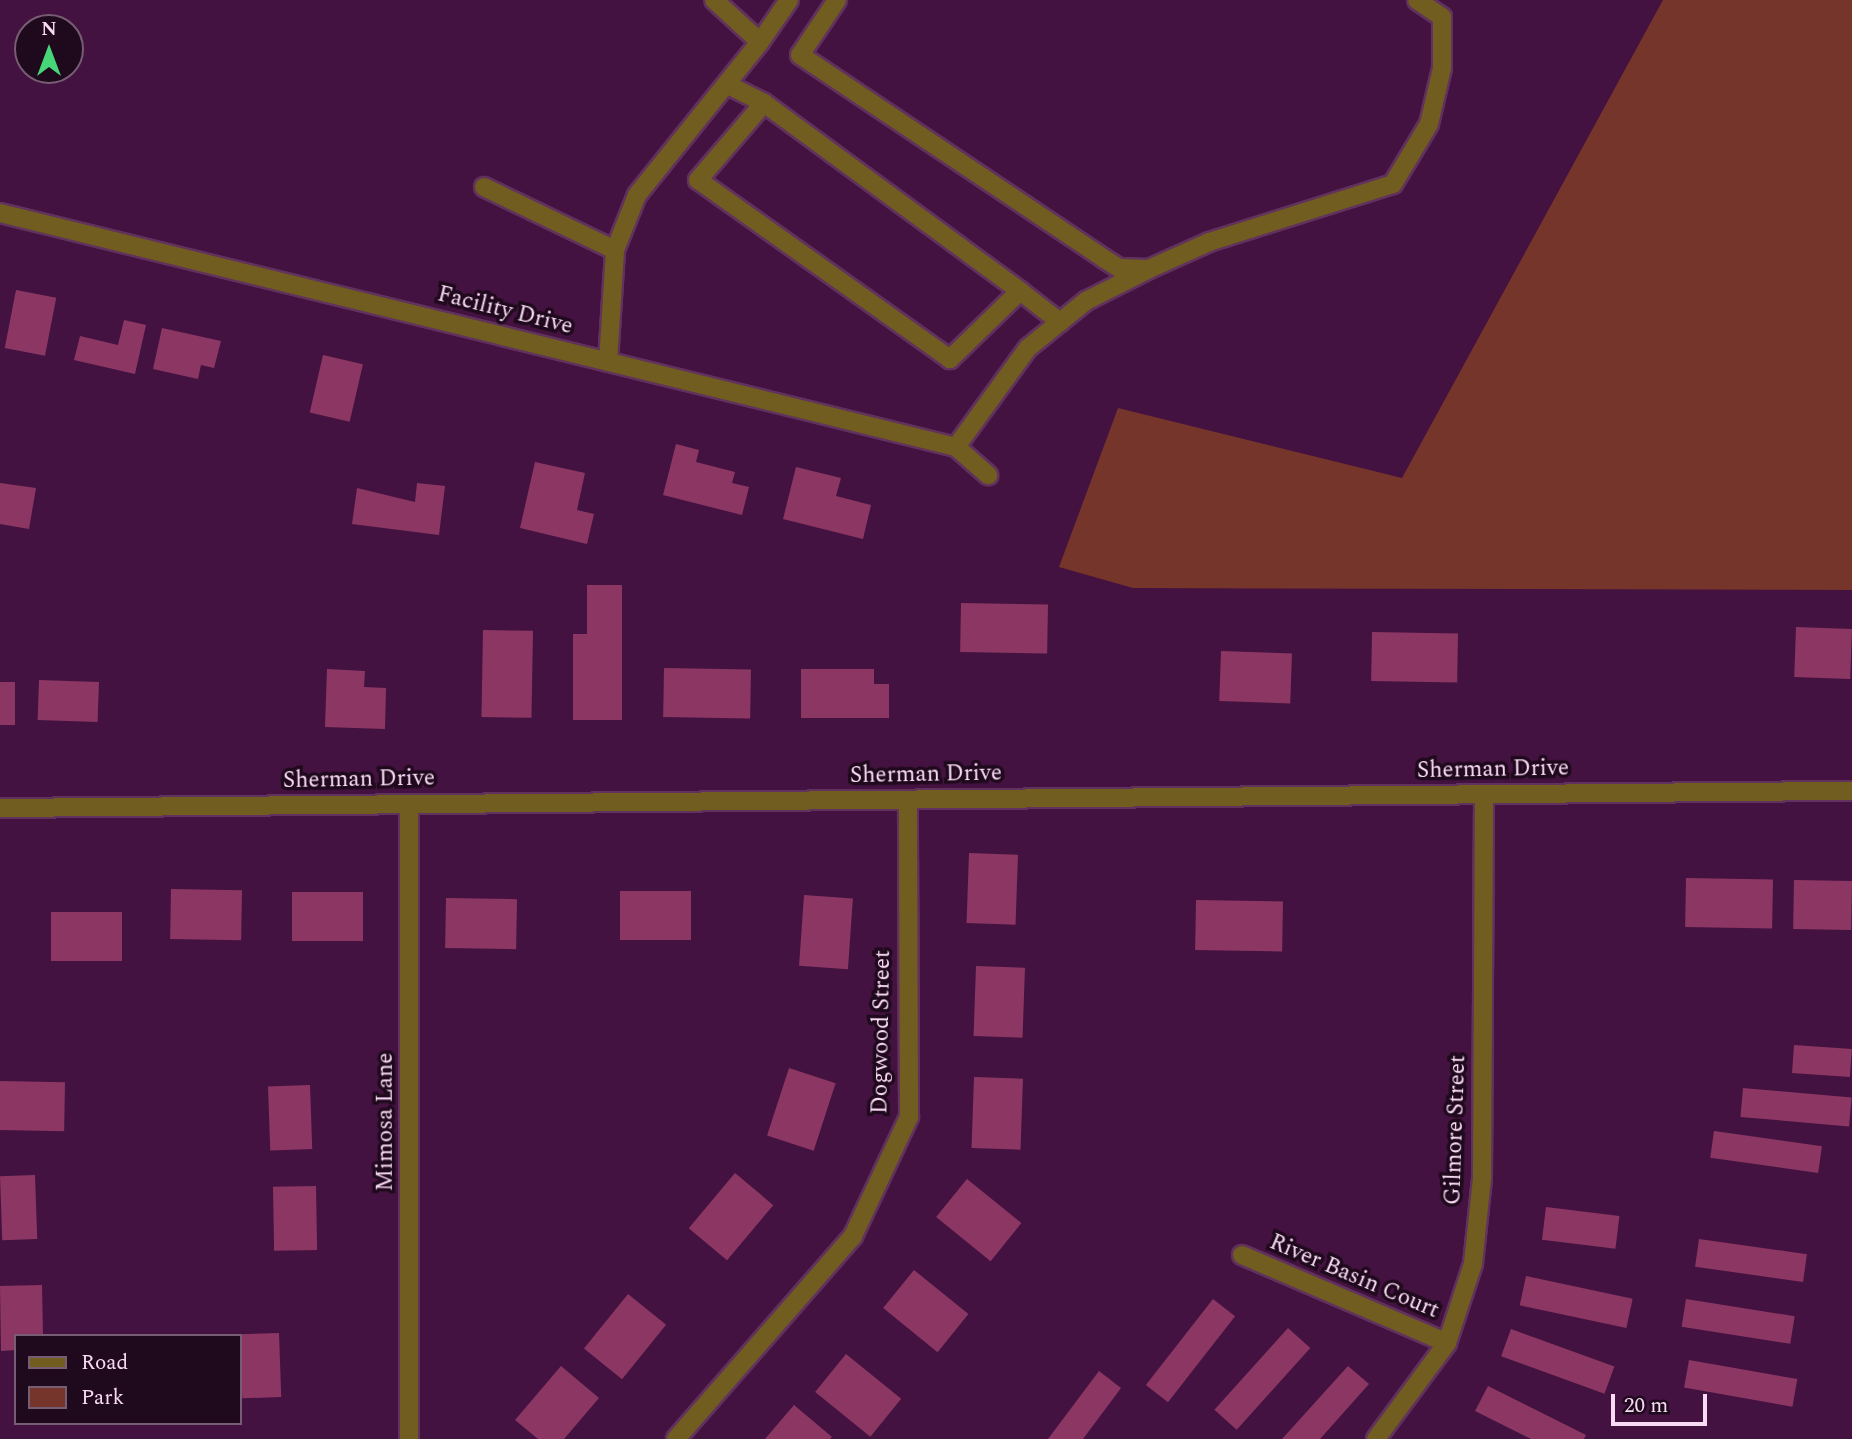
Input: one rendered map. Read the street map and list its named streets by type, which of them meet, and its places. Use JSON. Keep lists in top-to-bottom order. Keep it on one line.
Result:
{"streets":{"street":["Facility Drive","Sherman Drive","Dogwood Street","Mimosa Lane","Gilmore Street","River Basin Court"]},"crossings":[["Sherman Drive","Dogwood Street"],["Sherman Drive","Mimosa Lane"],["Sherman Drive","Gilmore Street"],["Gilmore Street","River Basin Court"]],"legend":["Road","Park"],"scale_bar":"20 m","north":"top"}
